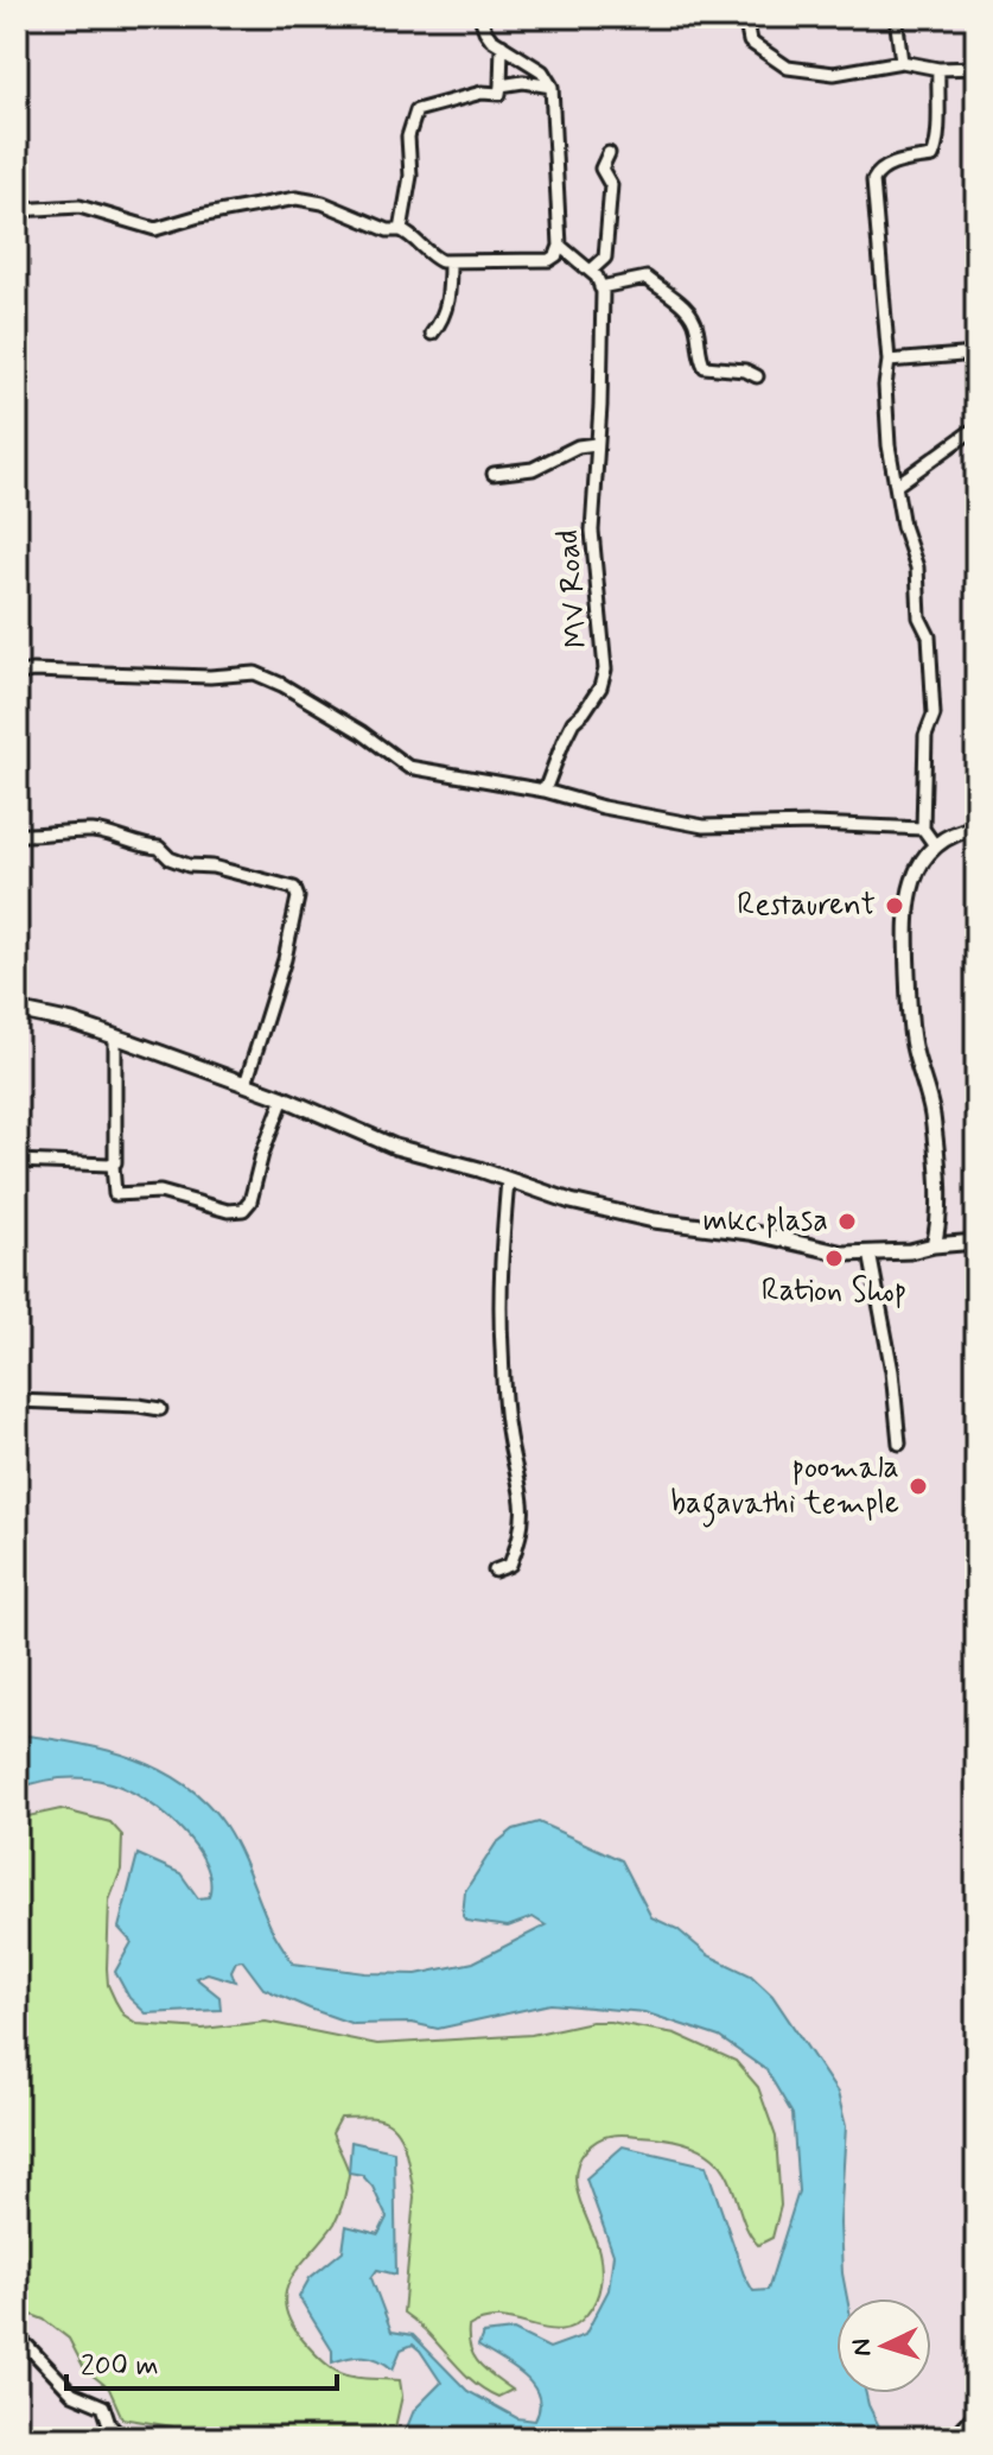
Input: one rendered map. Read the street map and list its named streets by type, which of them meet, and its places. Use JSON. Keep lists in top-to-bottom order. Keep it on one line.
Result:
{"streets":{"street":["MV Road"]},"places":["Restaurent","mkc plasa","Ration Shop","poomala bagavathi temple"],"scale_bar":"200 m","north":"left"}
